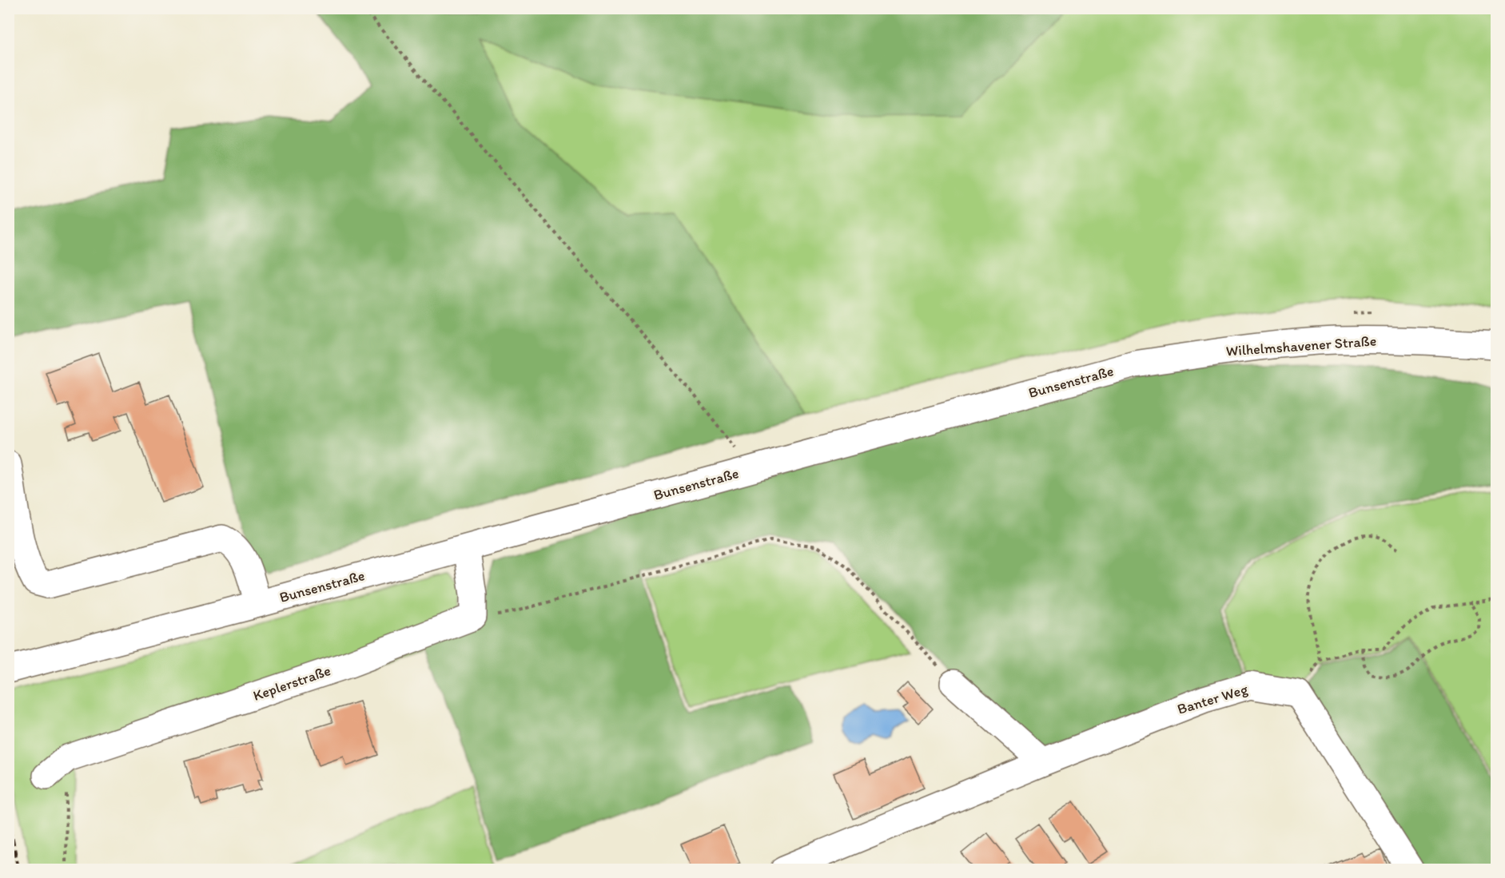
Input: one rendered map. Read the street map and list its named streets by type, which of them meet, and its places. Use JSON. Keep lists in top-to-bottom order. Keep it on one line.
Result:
{"streets":{"street":["Wilhelmshavener Straße","Bunsenstraße","Keplerstraße","Banter Weg"]},"crossings":[["Wilhelmshavener Straße","Bunsenstraße"]]}
